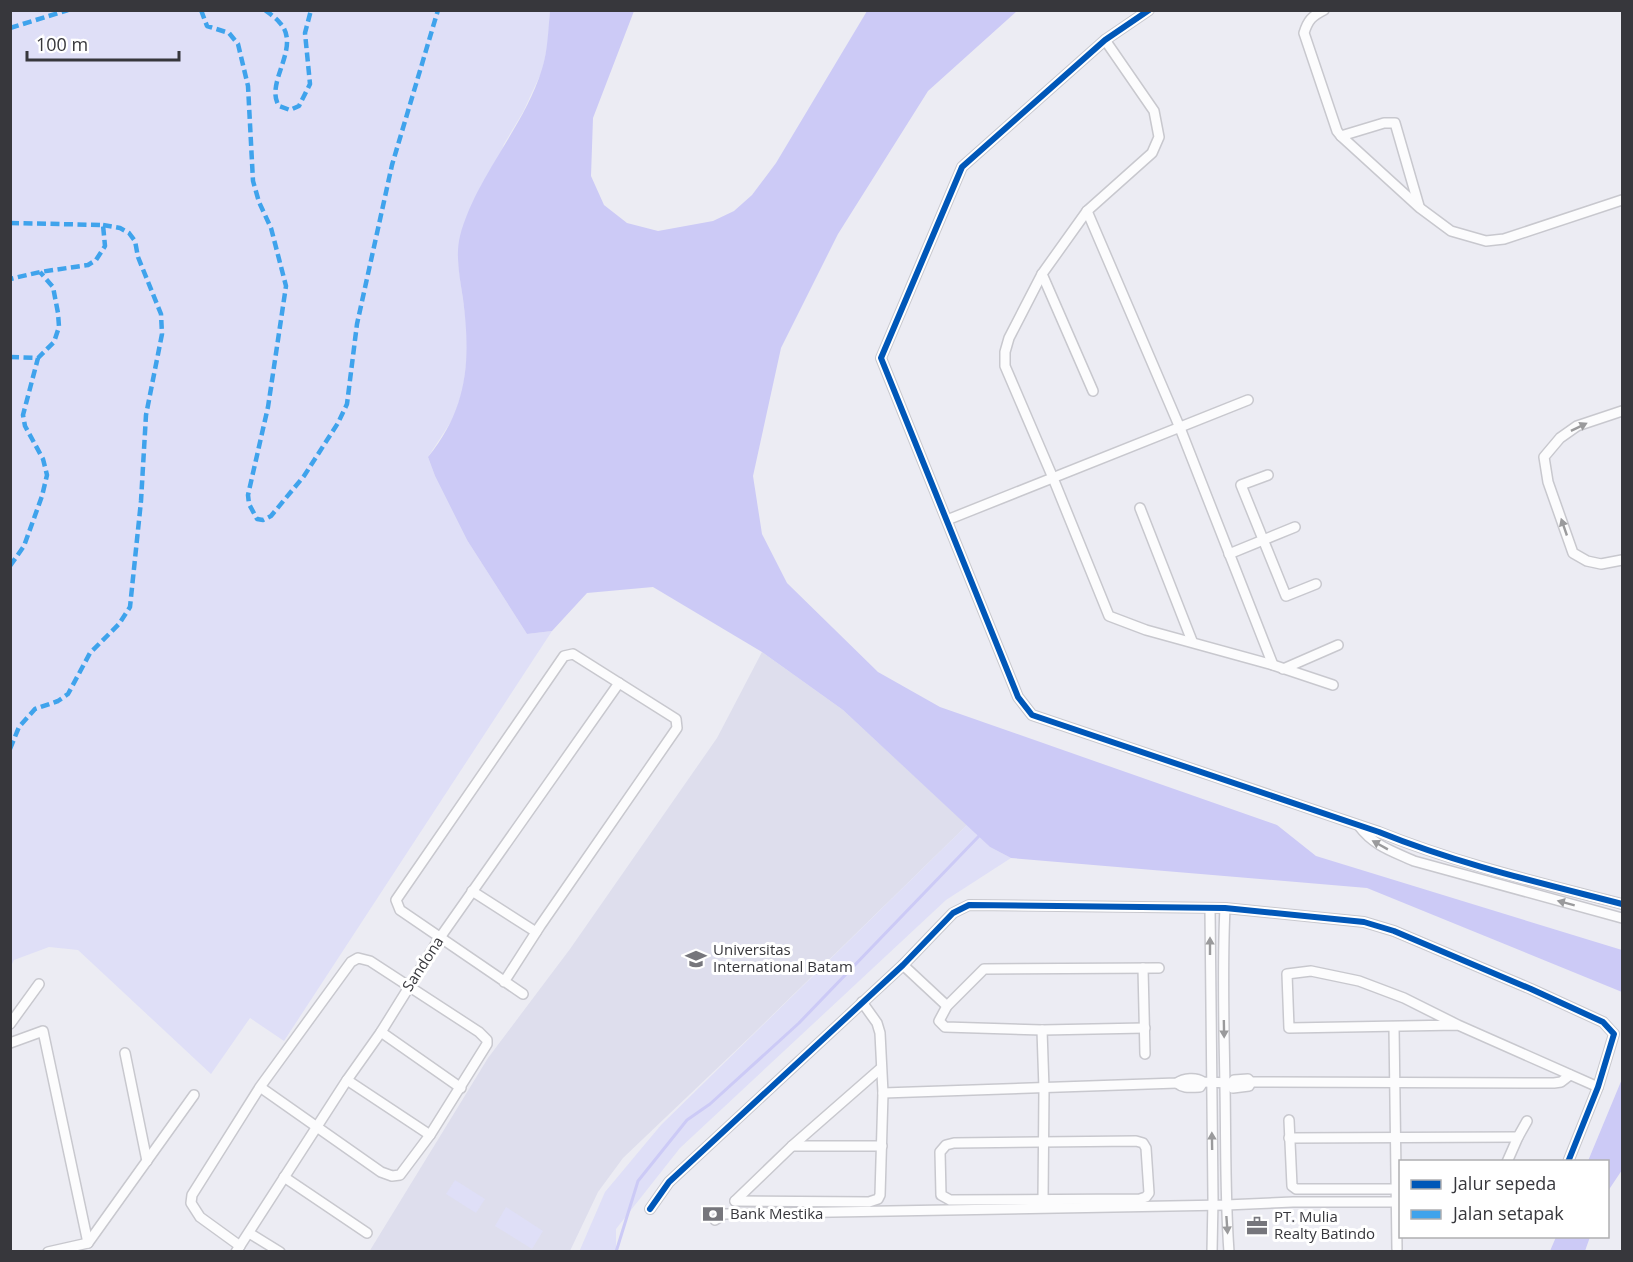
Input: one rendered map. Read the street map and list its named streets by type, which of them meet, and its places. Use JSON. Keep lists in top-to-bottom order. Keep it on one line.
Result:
{"streets":{"street":["Sandona"]},"places":{"school or university":["Universitas International Batam"],"bank":["Bank Mestika"],"office":["PT. Mulia Realty Batindo"]},"legend":["Jalur sepeda","Jalan setapak"],"scale_bar":"100 m"}
